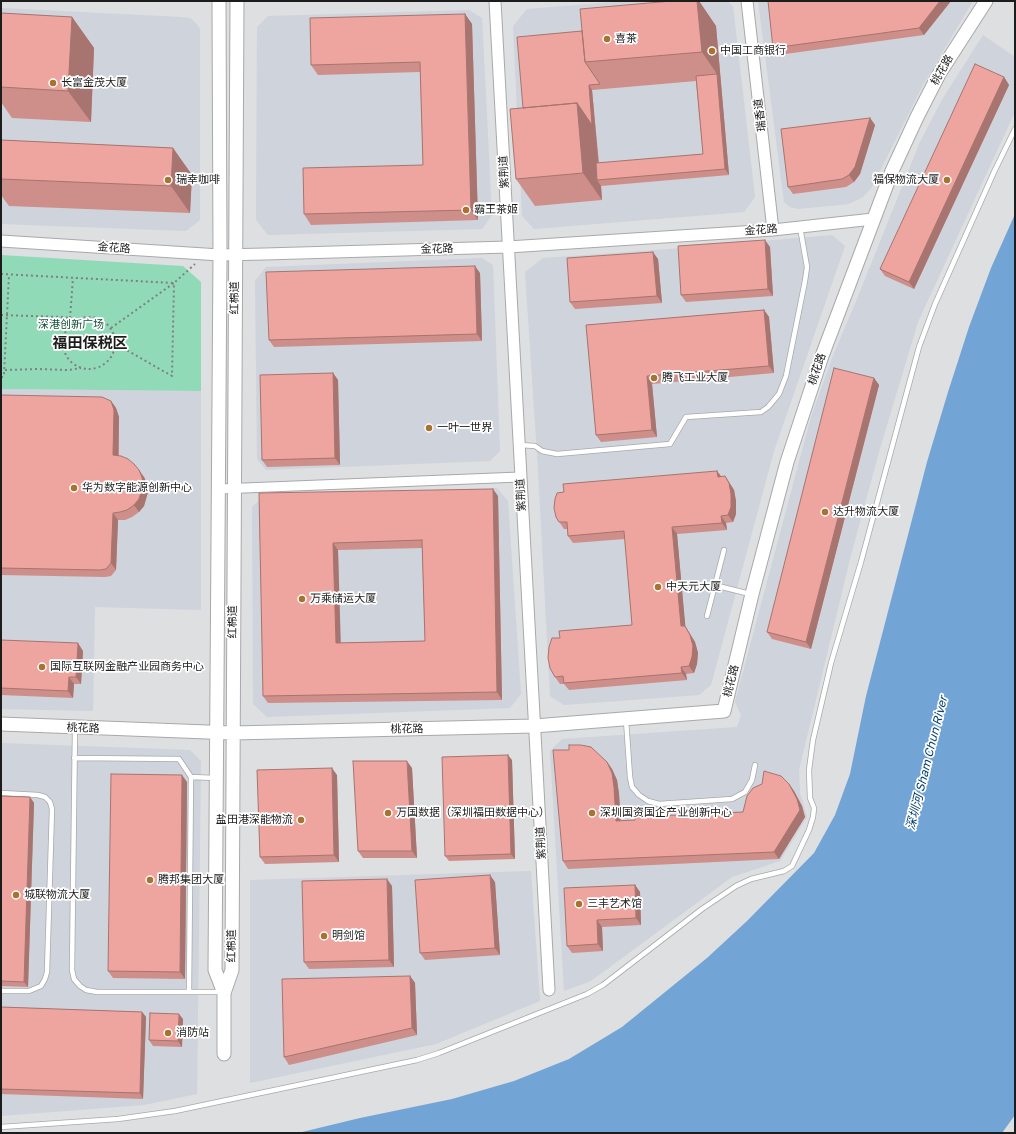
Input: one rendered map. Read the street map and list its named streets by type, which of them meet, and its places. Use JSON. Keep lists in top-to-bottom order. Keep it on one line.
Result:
{"streets":{"main road":["桃花路","红棉道"],"street":["瑞香道","紫荆道","金花路"]},"crossings":[["桃花路","紫荆道"],["桃花路","金花路"],["桃花路","红棉道"],["瑞香道","金花路"],["紫荆道","金花路"],["金花路","红棉道"]],"districts":["福田保税区"],"water":["深圳河 Sham Chun River"],"parks":["深港创新广场"],"places":["喜茶","中国工商银行","长富金茂大厦","瑞幸咖啡","福保物流大厦","霸王茶姬","腾飞工业大厦","一叶一世界","华为数字能源创新中心","达升物流大厦","中天元大厦","万乘储运大厦","国际互联网金融产业园商务中心","万国数据（深圳福田数据中心）","深圳国资国企产业创新中心","盐田港深能物流","腾邦集团大厦","城联物流大厦","三丰艺术馆","明剑馆","消防站"]}
